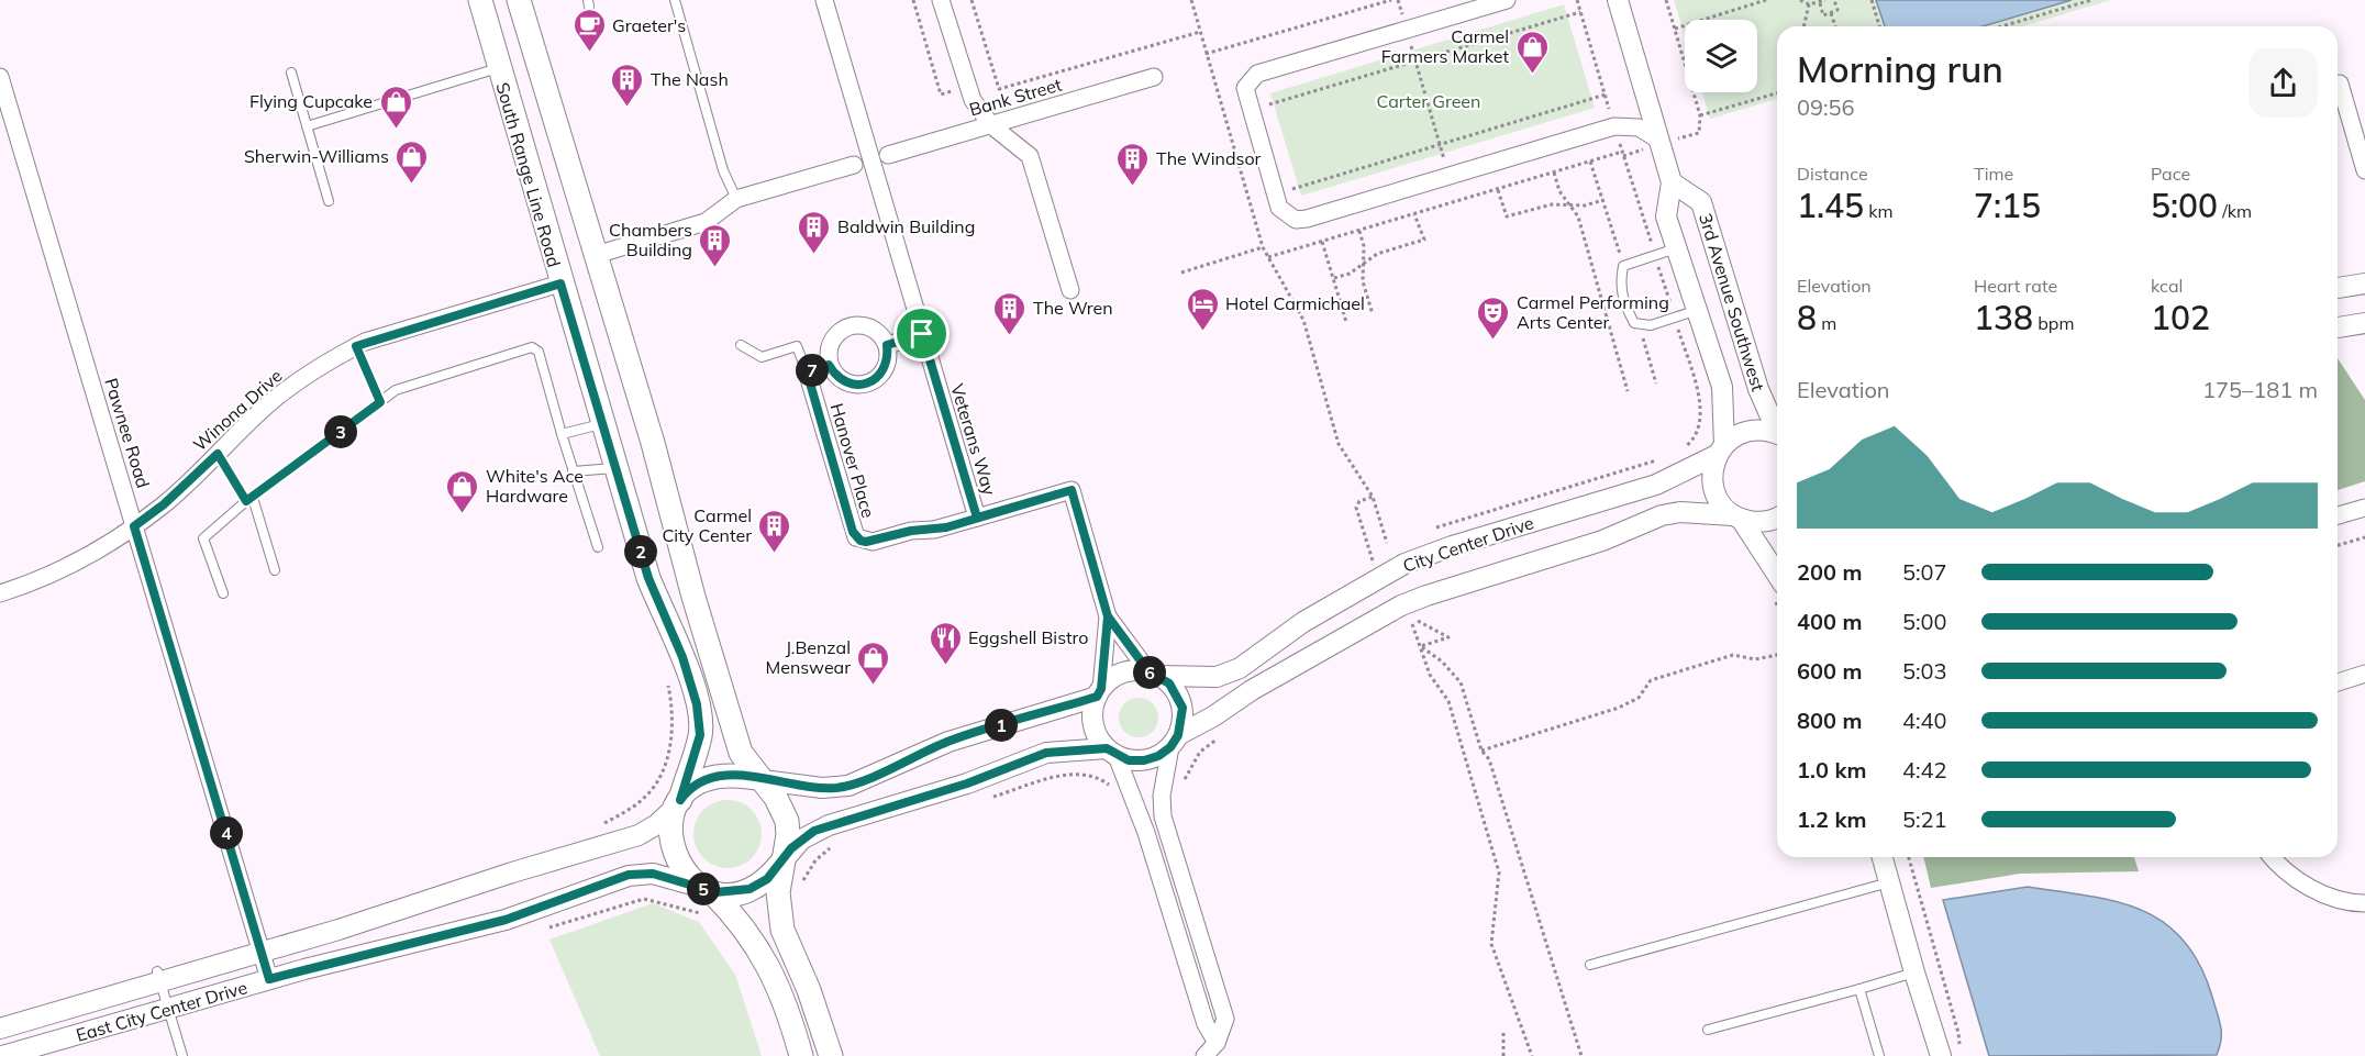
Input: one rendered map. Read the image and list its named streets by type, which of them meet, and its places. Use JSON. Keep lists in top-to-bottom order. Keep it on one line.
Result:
{"streets":{"main road":["South Range Line Road"],"street":["Bank Street","3rd Avenue Southwest","Winona Drive","Pawnee Road","Veterans Way","Hanover Place","City Center Drive","East City Center Drive"]},"crossings":[["South Range Line Road","Winona Drive"],["South Range Line Road","East City Center Drive"],["3rd Avenue Southwest","City Center Drive"],["Winona Drive","Pawnee Road"],["Pawnee Road","East City Center Drive"],["Veterans Way","Hanover Place"]],"parks":["Carter Green"],"places":{"cafe":["Graeter's"],"shop":["Carmel Farmers Market","Flying Cupcake","Sherwin-Williams","White's Ace Hardware","J.Benzal Menswear"],"building":["The Nash","The Windsor","Baldwin Building","Chambers Building","The Wren","Carmel City Center"],"hotel":["Hotel Carmichael"],"theatre":["Carmel Performing Arts Center"],"restaurant":["Eggshell Bistro"]},"page":{"heading":["Morning run","09:56"],"stats":[["Distance","1.45 km"],["Time","7:15"],["Pace","5:00 /km"],["Elevation","8 m"],["Heart rate","138 bpm"],["kcal","102"]],"pins":["7","3","2","6","1","4","5"],"chart":["Elevation","175–181 m"],"list":[{"name":"200 m","note":"5:07"},{"name":"400 m","note":"5:00"},{"name":"600 m","note":"5:03"},{"name":"800 m","note":"4:40"},{"name":"1.0 km","note":"4:42"},{"name":"1.2 km","note":"5:21"}]}}
